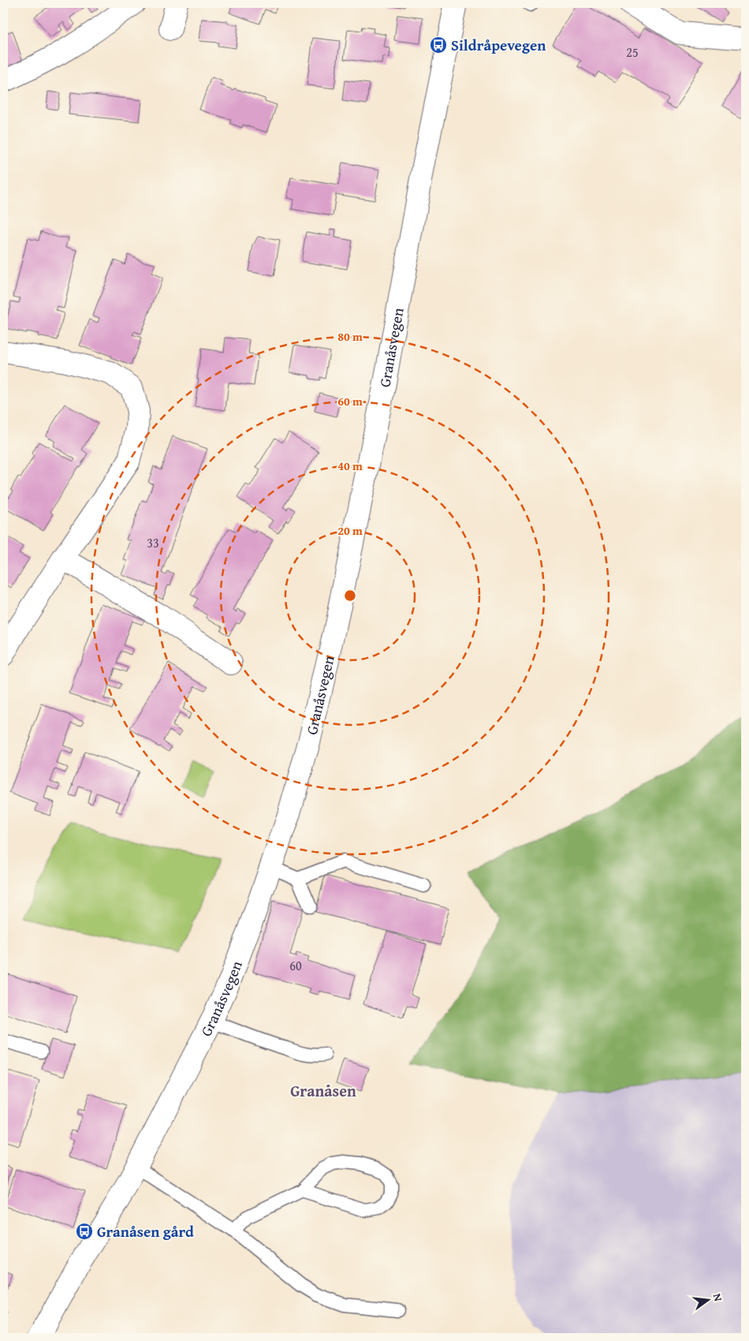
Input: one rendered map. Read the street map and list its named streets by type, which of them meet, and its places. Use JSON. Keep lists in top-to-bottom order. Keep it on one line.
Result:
{"streets":{"street":["Granåsvegen"]},"districts":["Granåsen"],"places":{"bus stop":["Sildråpevegen","Granåsen gård"]},"house_numbers":["25","33","60"],"north":"right","rings":["80 m","60 m","40 m","20 m"]}
